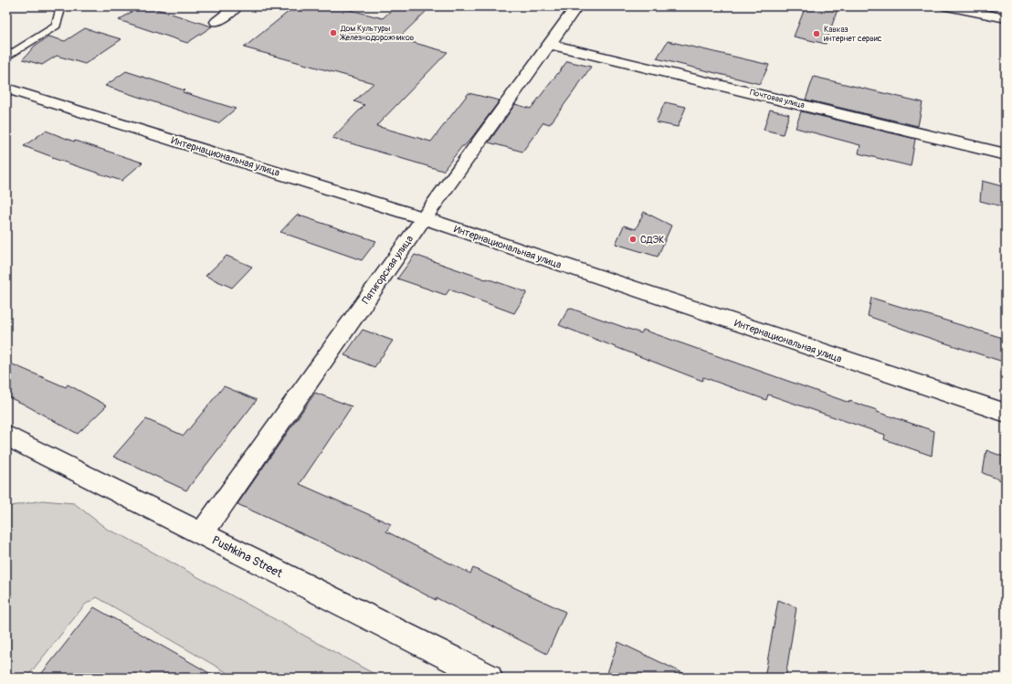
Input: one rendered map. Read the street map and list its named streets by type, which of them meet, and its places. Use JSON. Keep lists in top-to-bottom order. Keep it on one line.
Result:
{"streets":{"street":["Почтовая улица","Интернациональная улица","Пятигорская улица","Pushkina Street"]},"crossings":[["Почтовая улица","Пятигорская улица"],["Интернациональная улица","Пятигорская улица"],["Пятигорская улица","Pushkina Street"]],"places":["Дом Культуры Железнодорожников","Кавказ интернет сервис","СДЭК"]}
